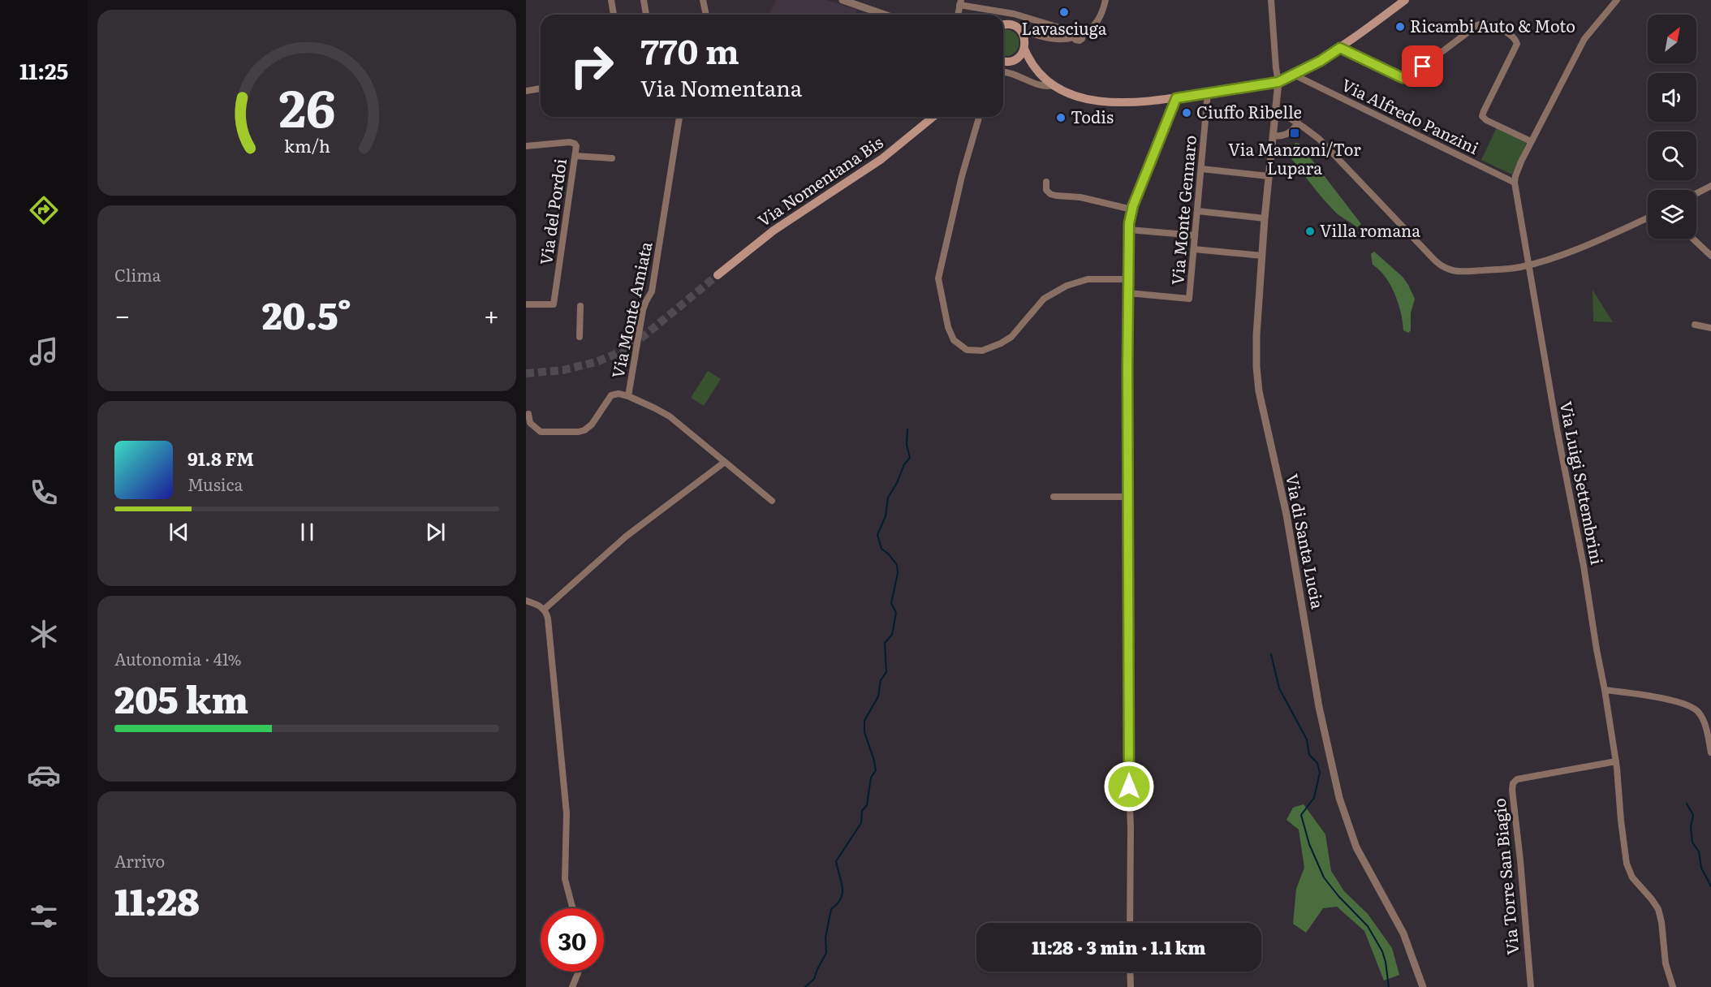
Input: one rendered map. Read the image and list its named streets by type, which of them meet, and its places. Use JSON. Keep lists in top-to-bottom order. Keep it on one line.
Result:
{"streets":{"main road":["Via Nomentana Bis"],"street":["Via Alfredo Panzini","Via Monte Gennaro","Via del Pordoi","Via Monte Amiata","Via Luigi Settembrini","Via di Santa Lucia","Via Torre San Biagio"]},"crossings":[["Via Alfredo Panzini","Via Luigi Settembrini"],["Via Luigi Settembrini","Via Torre San Biagio"]],"places":{"other":["Lavasciuga","Ricambi Auto & Moto","Ciuffo Ribelle","Todis","Villa romana"],"transit":["Via Manzoni/Tor Lupara"]},"north":"top right","page":{"tabs":"11:25","turn":["770 m","Via Nomentana"],"tile":["Clima",["Autonomia · 41%","205 km"],["Arrivo","11:28"]],"heat":["−","20.5°","+"],"song":["91.8 FM","Musica"],"limit":"30","trip":"11:28 · 3 min · 1.1 km","gauge":["26","km/h"]}}
